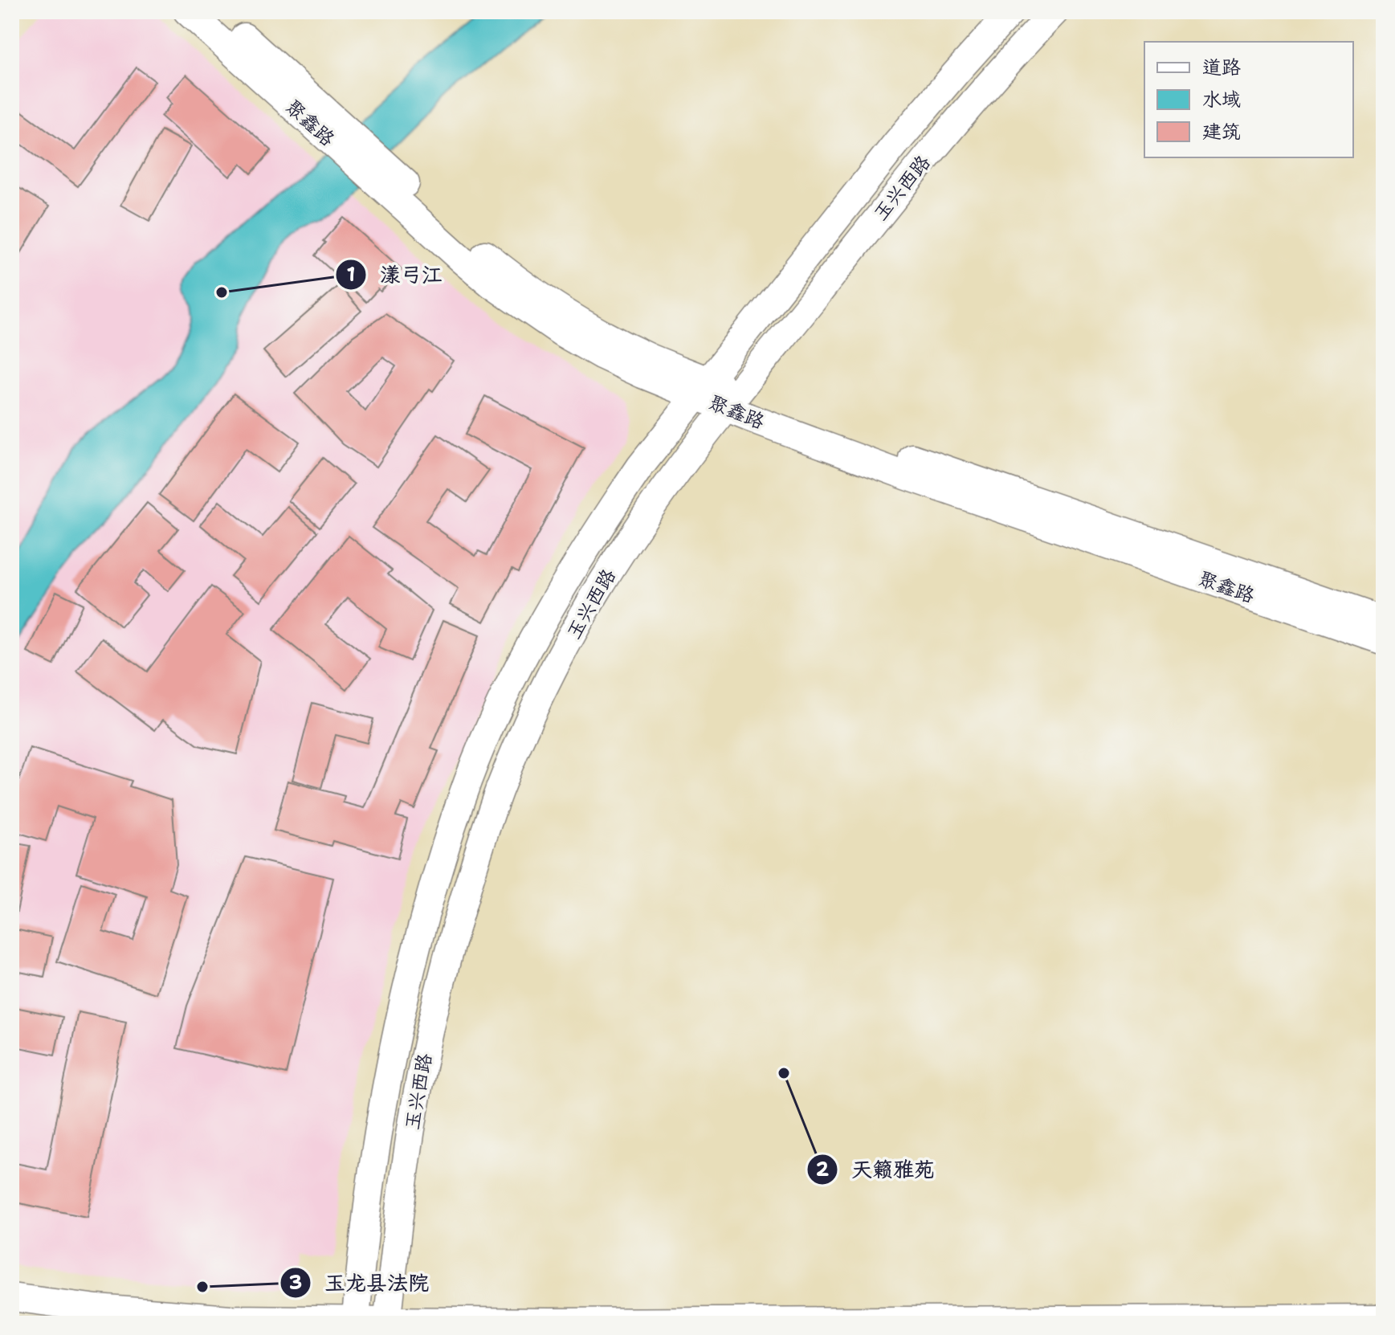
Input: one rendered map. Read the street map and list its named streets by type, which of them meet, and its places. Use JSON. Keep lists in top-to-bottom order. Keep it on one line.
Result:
{"streets":{"main road":["聚鑫路","玉兴西路"]},"crossings":[["聚鑫路","玉兴西路"]],"places":["漾弓江","天籁雅苑","玉龙县法院"],"legend":["道路","水域","建筑"]}
